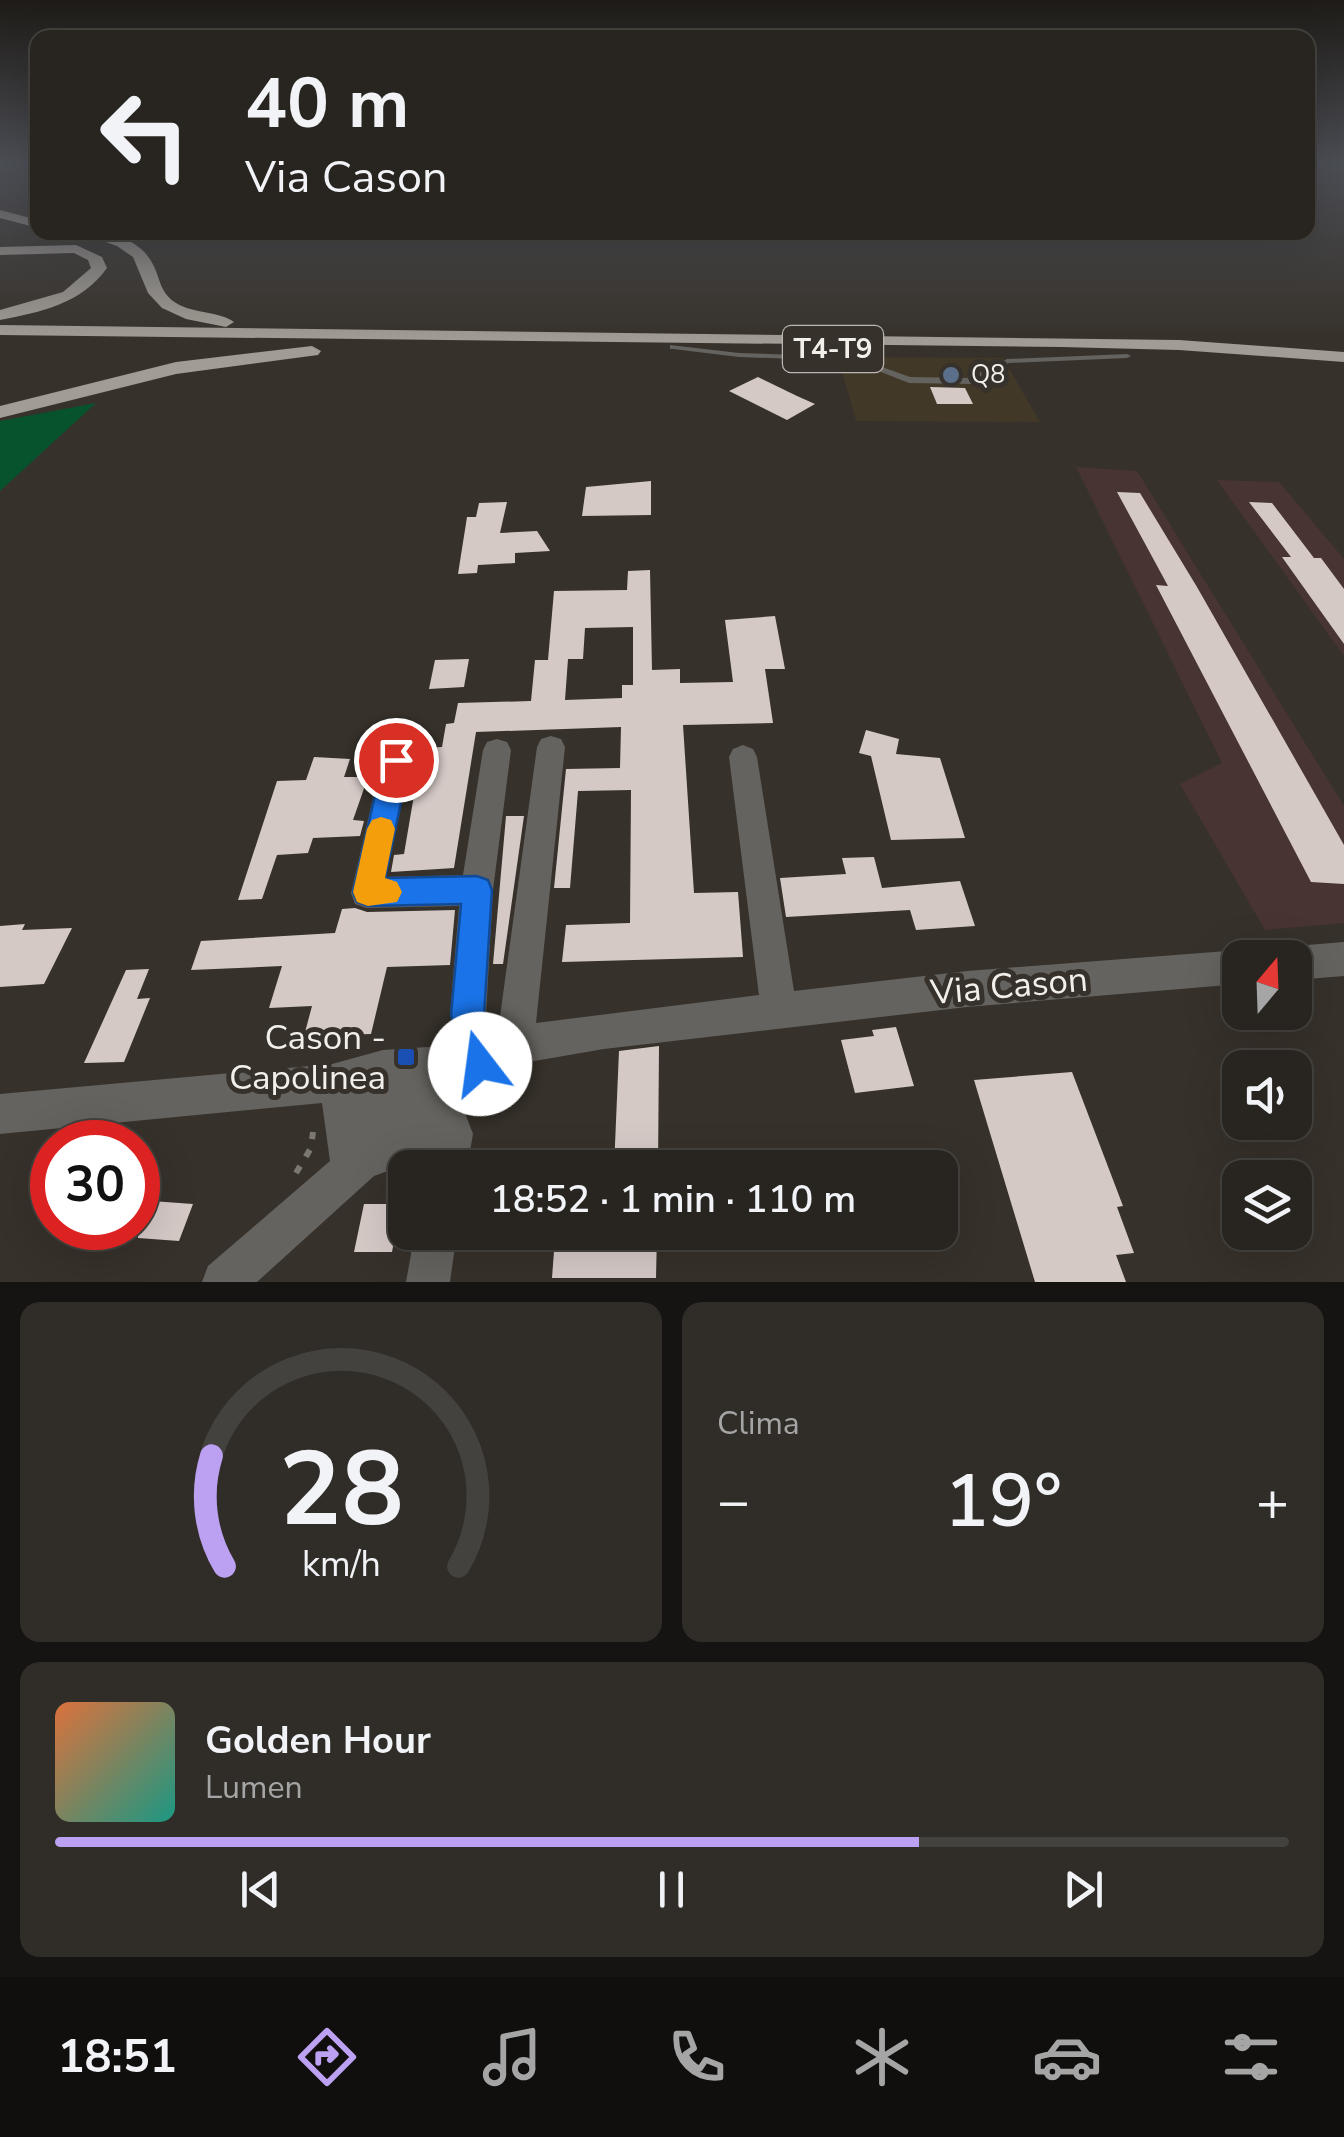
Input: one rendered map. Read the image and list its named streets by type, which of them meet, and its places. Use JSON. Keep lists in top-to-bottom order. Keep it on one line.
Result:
{"streets":{"highway":["T4-T9"],"street":["Via Cason"]},"places":{"other":["Q8"],"transit":["Cason - Capolinea"]},"north":"top","page":{"turn":["40 m","Via Cason"],"limit":"30","trip":"18:52 · 1 min · 110 m","tile":"Clima","heat":["−","19°","+"],"song":["Golden Hour","Lumen"],"tabs":"18:51","gauge":["28","km/h"]}}
